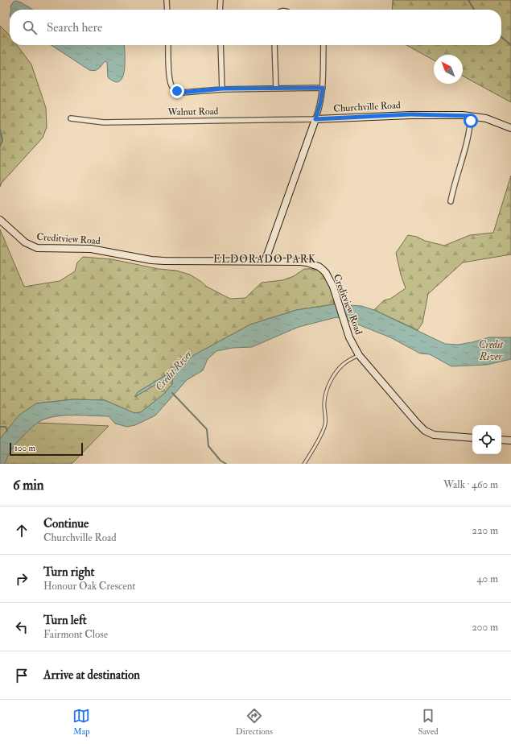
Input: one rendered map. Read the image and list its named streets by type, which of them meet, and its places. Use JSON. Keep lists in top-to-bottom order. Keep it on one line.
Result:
{"streets":{"street":["Churchville Road","Walnut Road","Creditview Road"]},"crossings":[["Churchville Road","Walnut Road"]],"districts":["ELDORADO PARK"],"water":["Credit River"],"scale_bar":"100 m","north":"top left","page":{"search":"Search here","scale":"100 m","heading":["6 min","Walk · 460 m"],"list":[["Continue","Churchville Road","220 m"],["Turn right","Honour Oak Crescent","40 m"],["Turn left","Fairmont Close","200 m"],"Arrive at destination"],"nav":["Map","Directions","Saved"]}}
